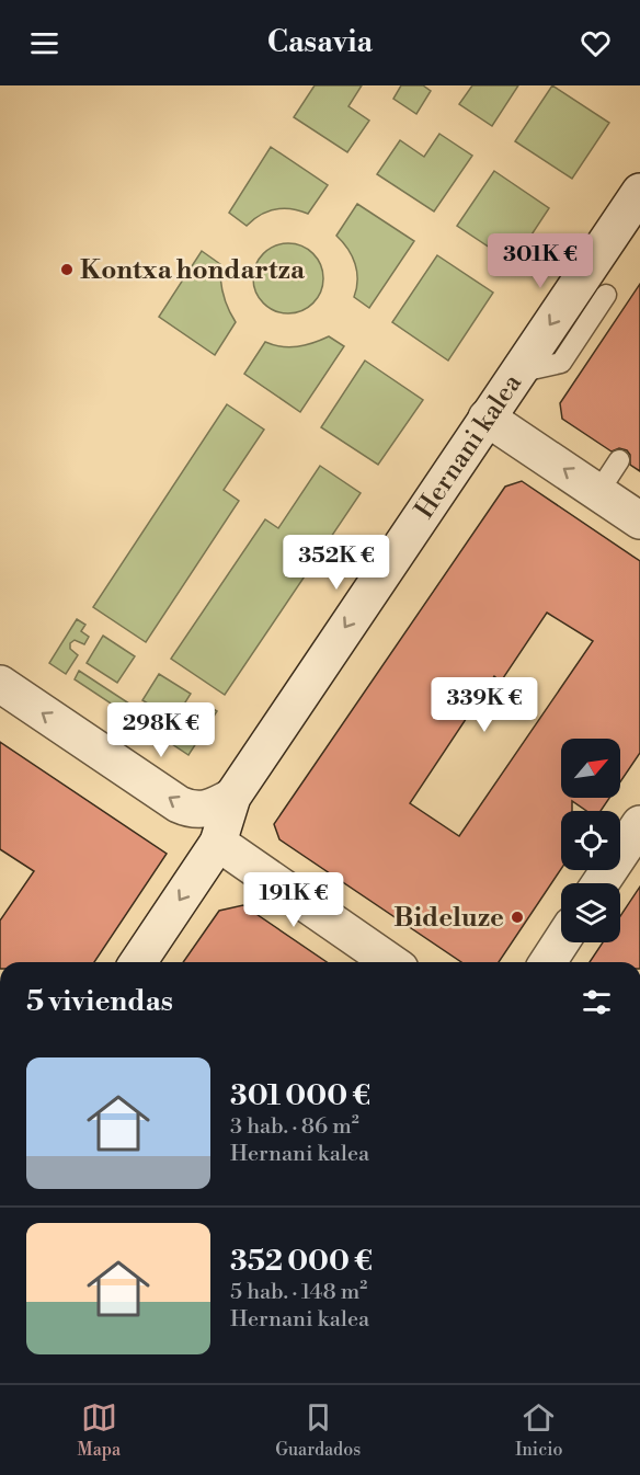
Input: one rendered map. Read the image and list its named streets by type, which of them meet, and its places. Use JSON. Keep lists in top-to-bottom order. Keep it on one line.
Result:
{"streets":{"main road":["Hernani kalea"]},"one_way":["Hernani kalea"],"places":["Kontxa hondartza","Bideluze"],"north":"top right","page":{"header":"Casavia","price":["301K €","352K €","339K €","298K €","191K €"],"heading":"5 viviendas","list":[{"name":"301 000 €","note":"3 hab. · 86 m² · Hernani kalea"},{"name":"352 000 €","note":"5 hab. · 148 m² · Hernani kalea"}],"tabs":["Mapa","Guardados","Inicio"]}}
